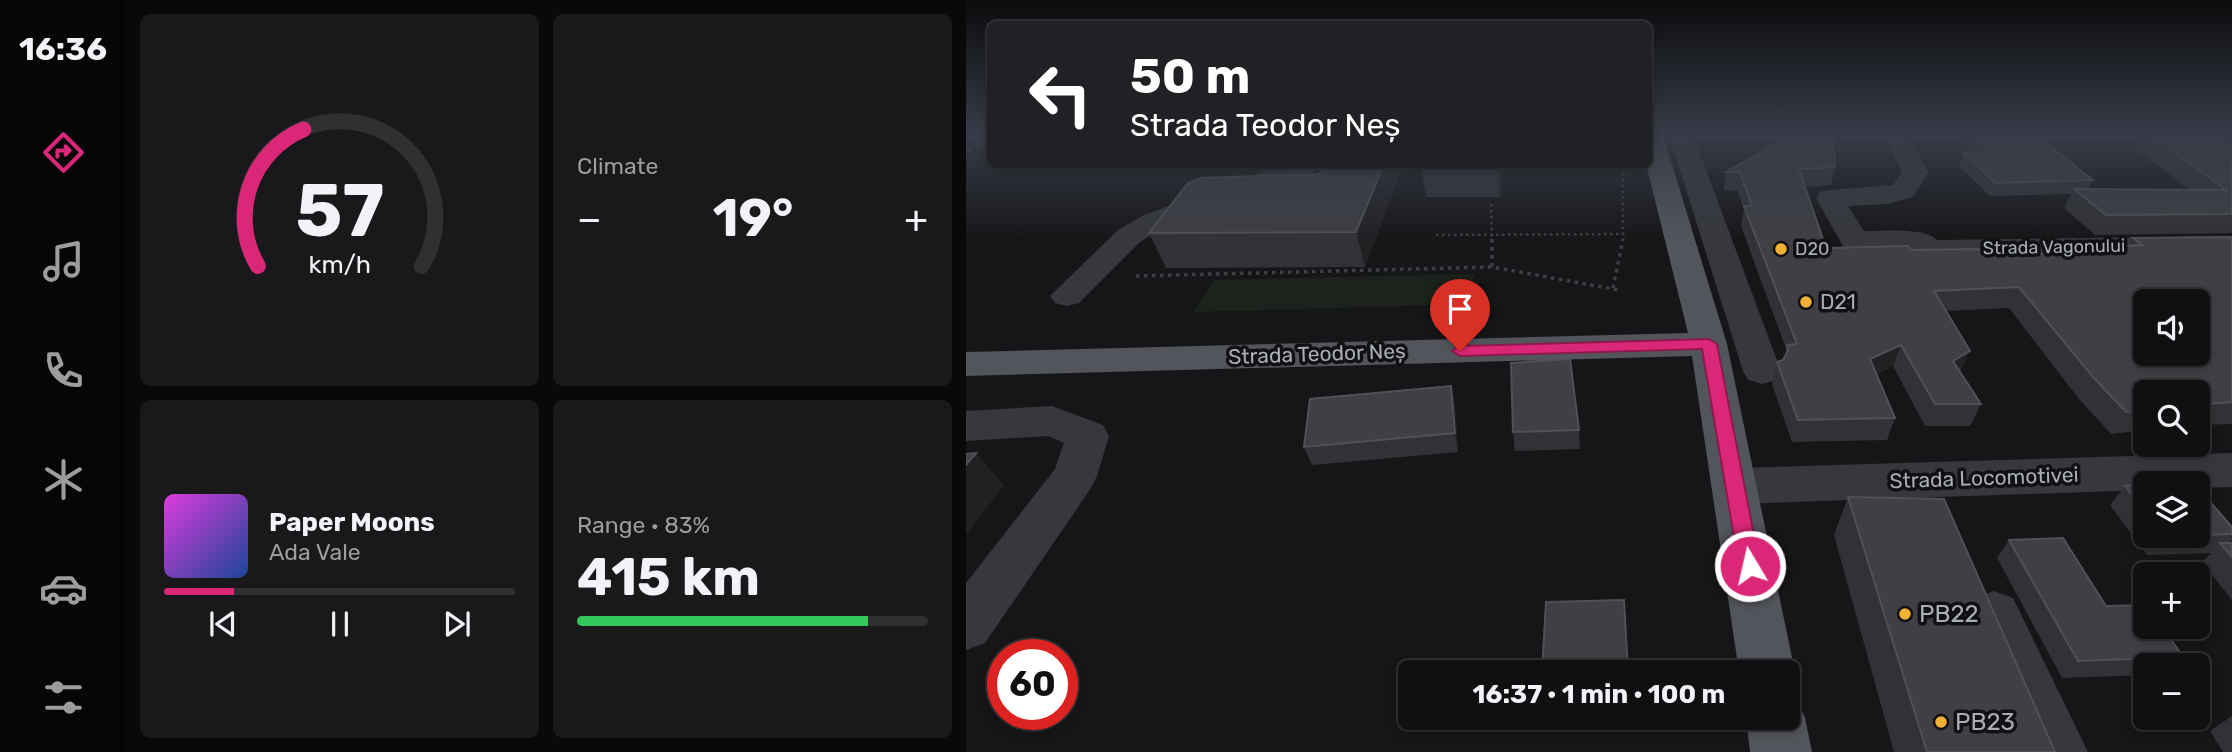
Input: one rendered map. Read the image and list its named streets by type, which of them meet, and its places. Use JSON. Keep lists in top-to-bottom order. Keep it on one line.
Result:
{"streets":{"main road":["Strada Teodor Neș"],"street":["Strada Vagonului","Strada Locomotivei"]},"places":["D20","D21","PB22","PB23"],"page":{"tabs":"16:36","tile":["Climate",["Range · 83%","415 km"]],"turn":["50 m","Strada Teodor Neș"],"heat":["−","19°","+"],"map_buttons":["+","−"],"song":["Paper Moons","Ada Vale"],"limit":"60","trip":"16:37 · 1 min · 100 m","gauge":["57","km/h"]}}
